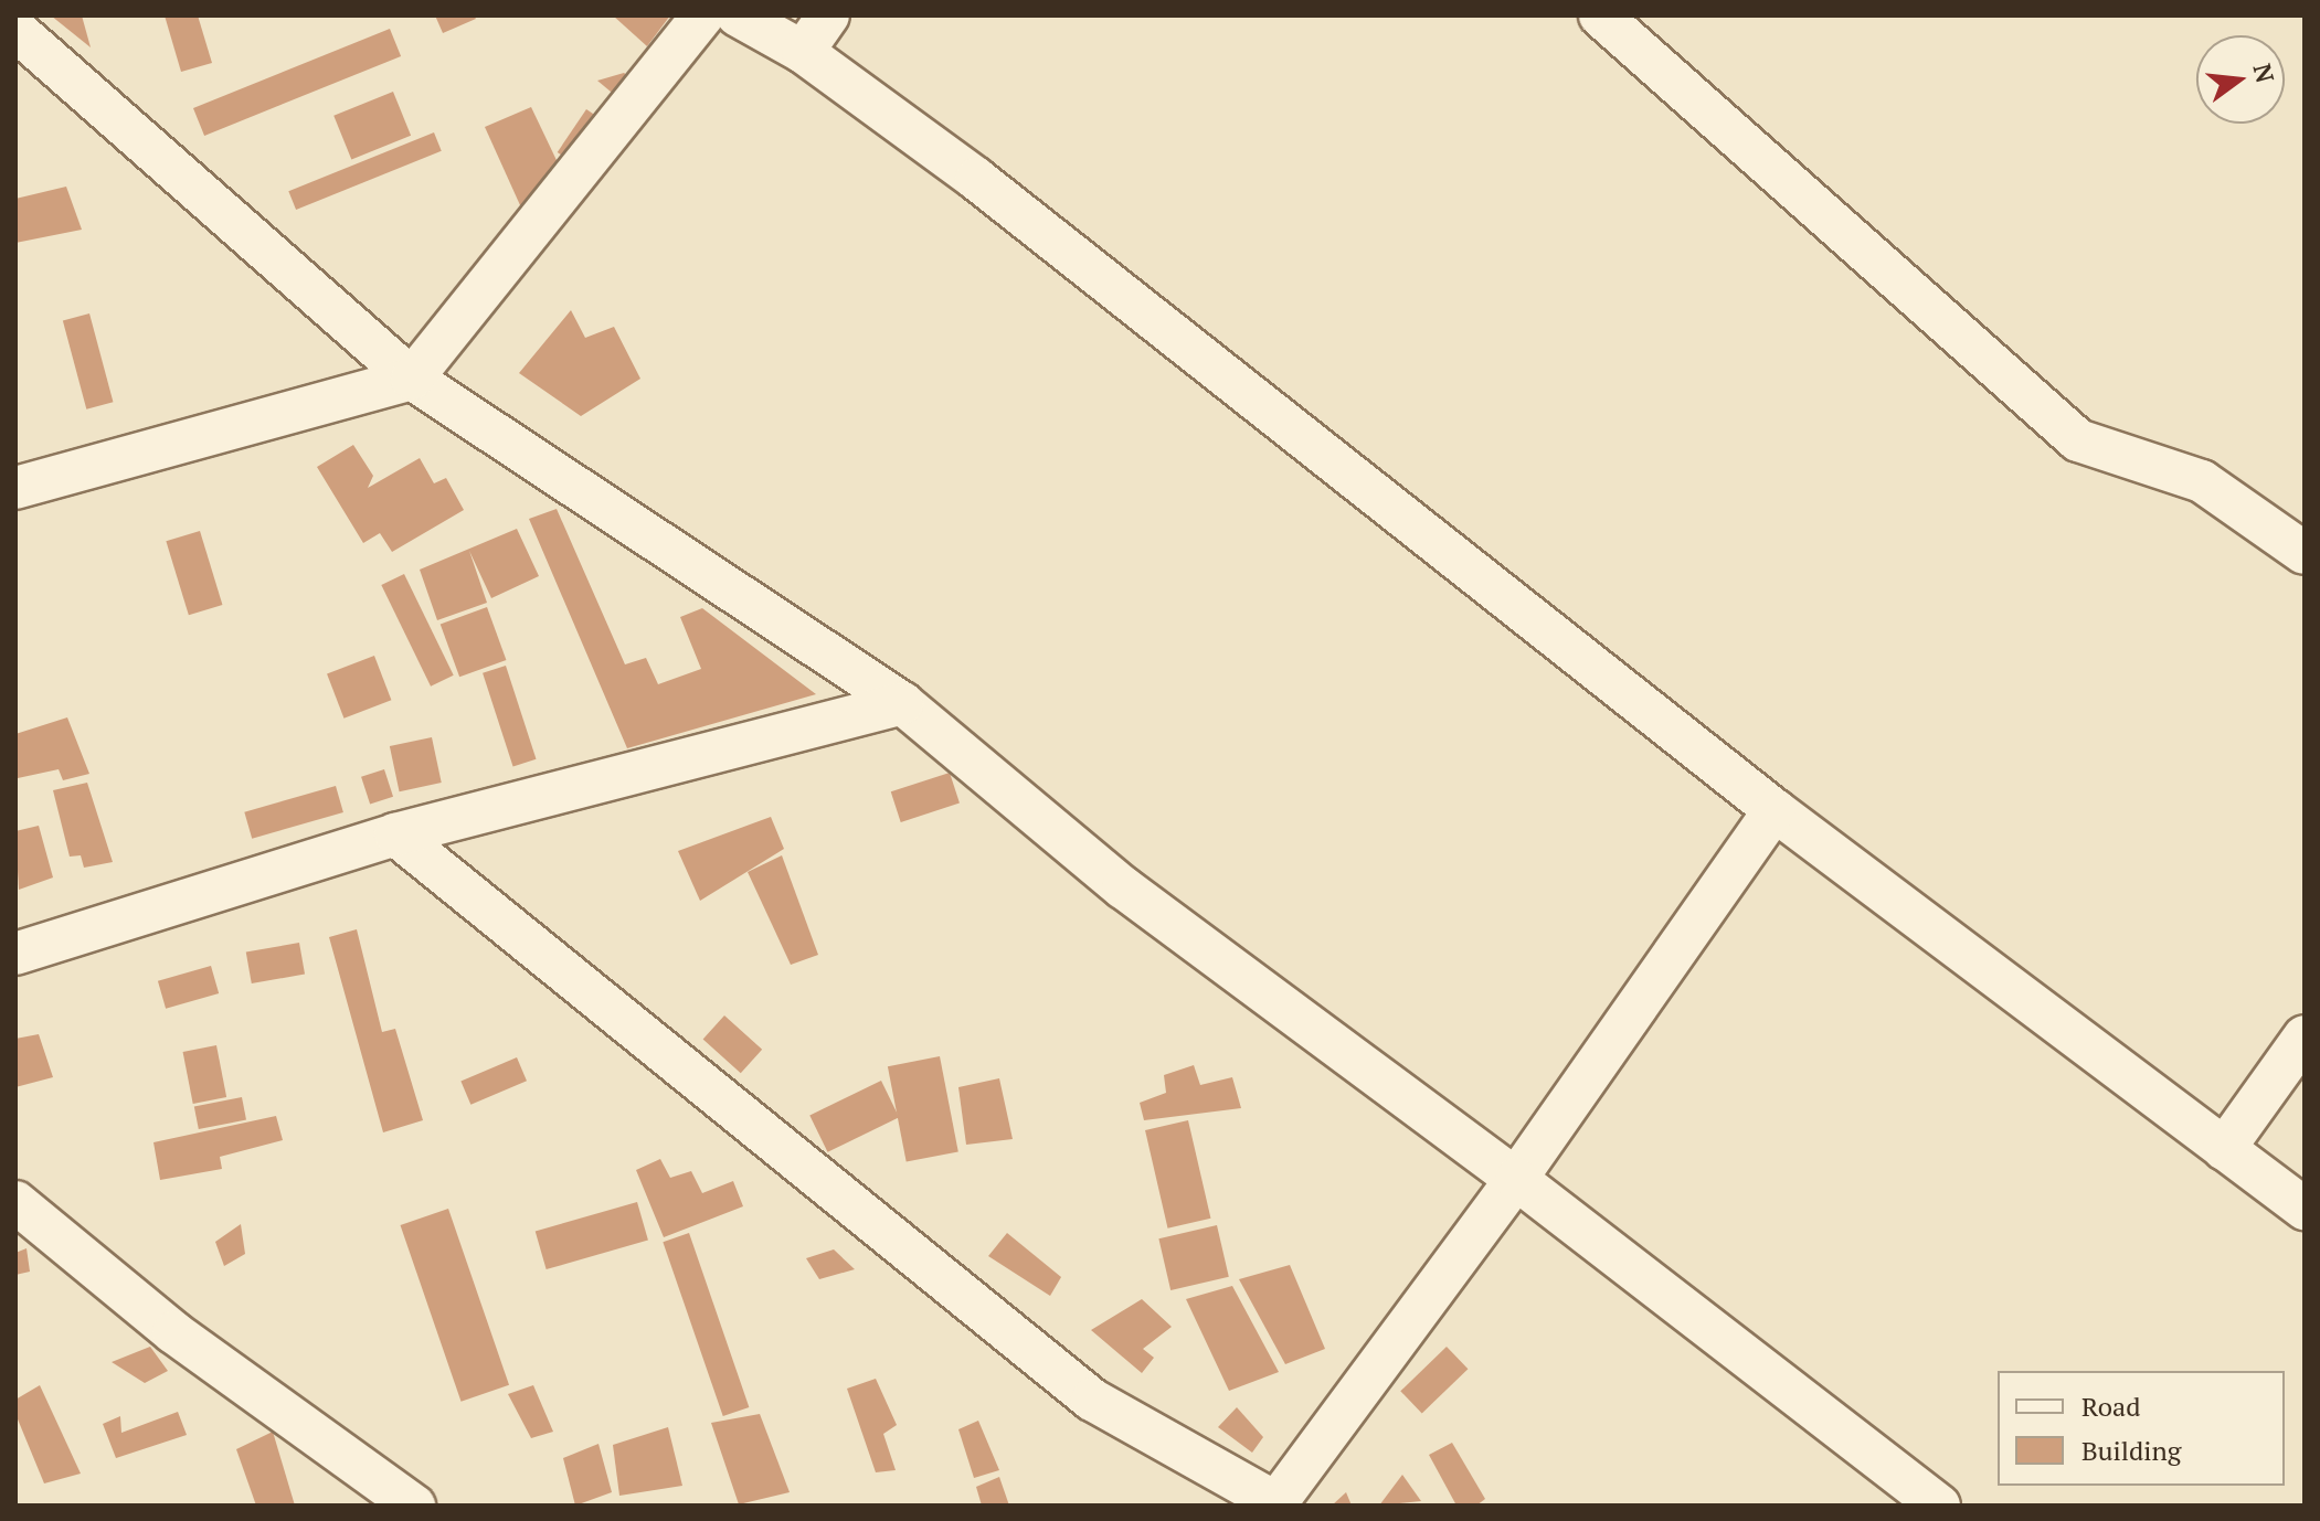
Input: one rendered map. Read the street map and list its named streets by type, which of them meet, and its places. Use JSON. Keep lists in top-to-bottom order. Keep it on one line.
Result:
{"legend":["Road","Building"],"north":"right"}
